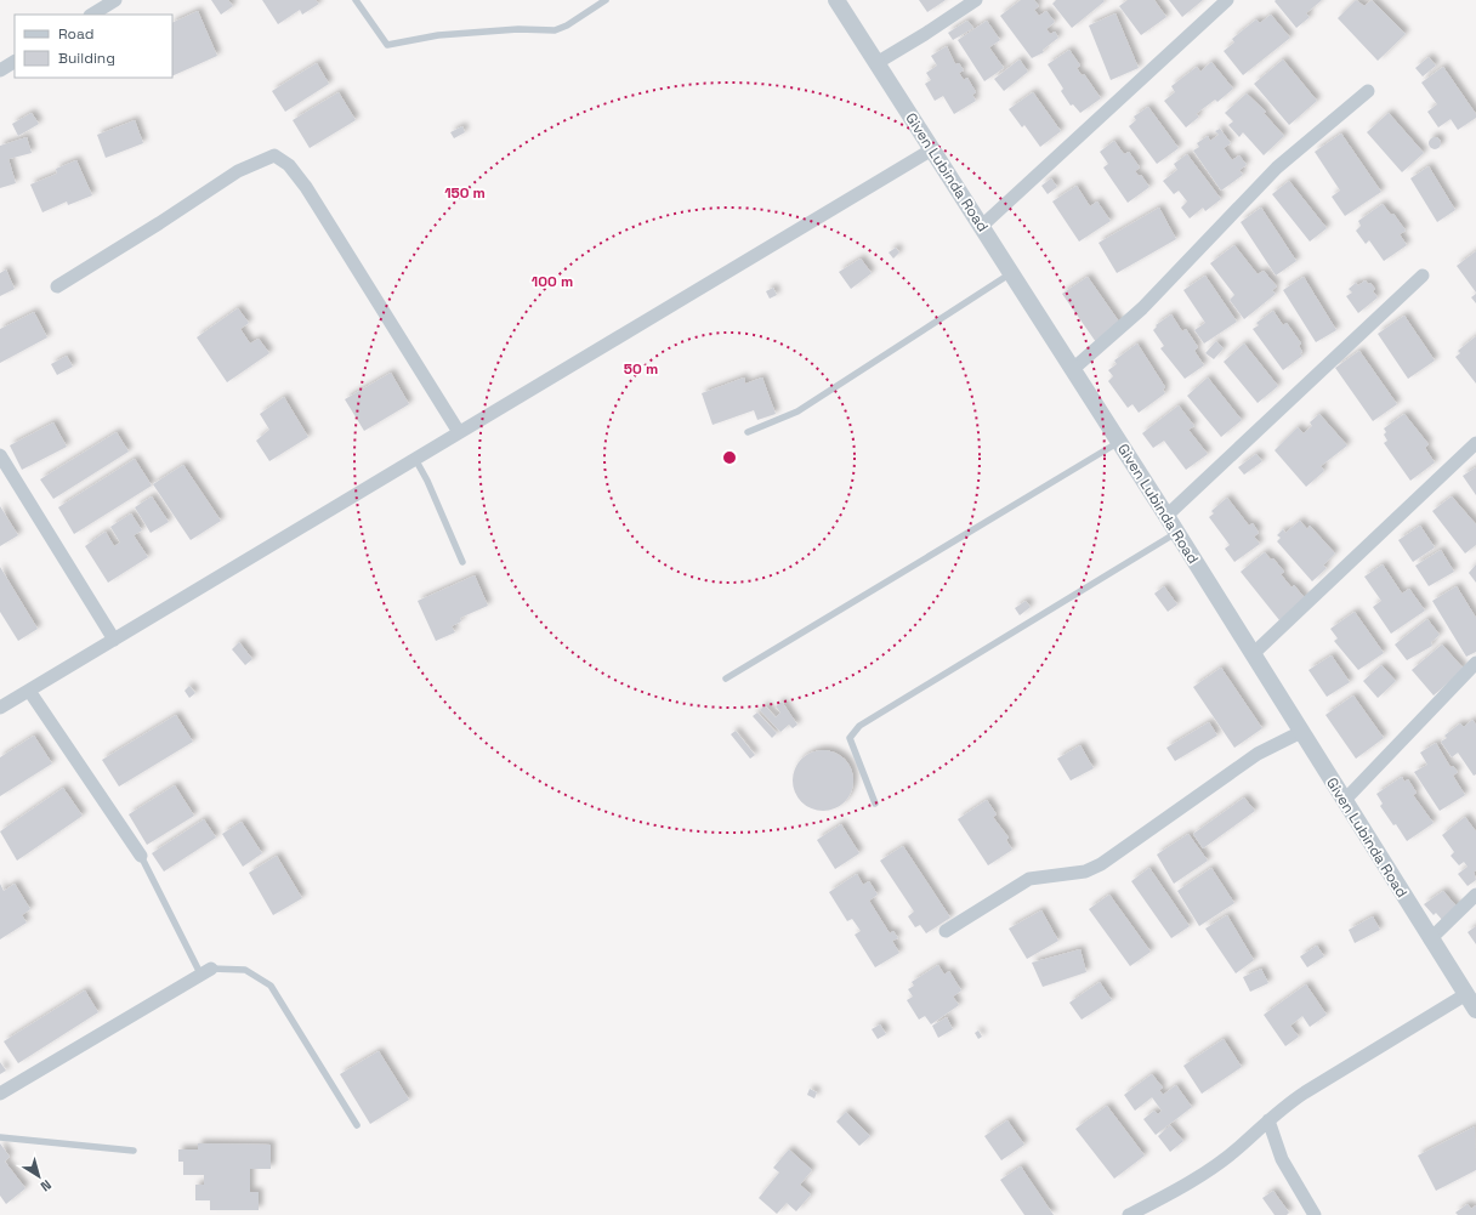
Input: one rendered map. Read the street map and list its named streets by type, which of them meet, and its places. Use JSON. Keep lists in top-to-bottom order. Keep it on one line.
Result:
{"streets":{"street":["Given Lubinda Road"]},"legend":["Road","Building"],"north":"bottom right","rings":["150 m","100 m","50 m"]}
